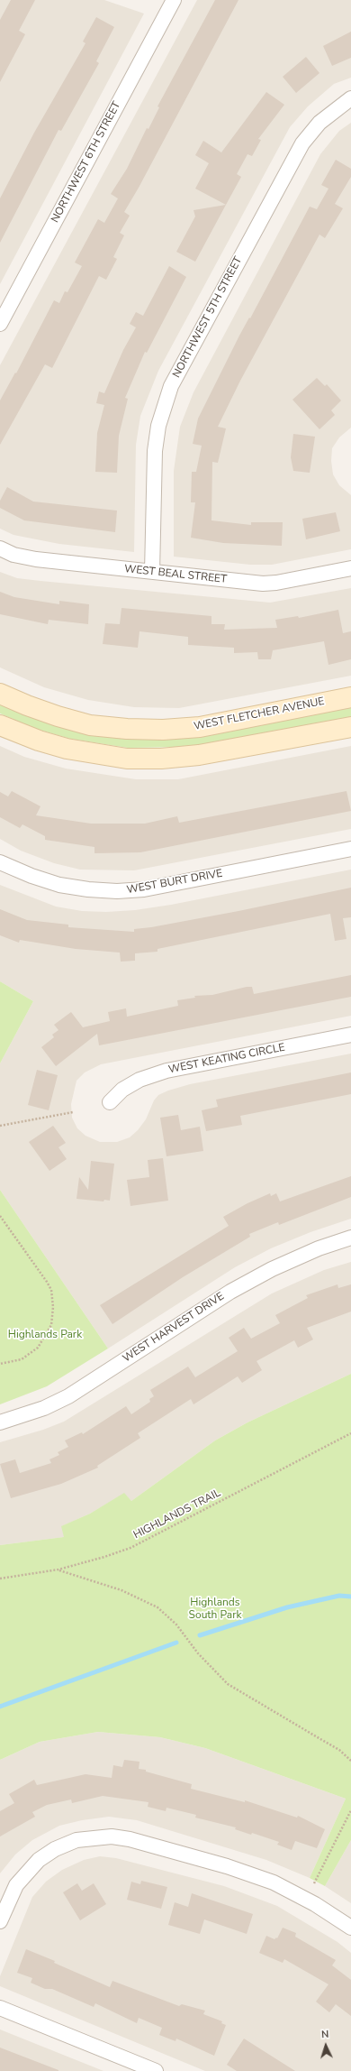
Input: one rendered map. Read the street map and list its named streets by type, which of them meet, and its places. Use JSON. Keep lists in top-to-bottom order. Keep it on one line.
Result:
{"streets":{"main road":["WEST FLETCHER AVENUE"],"street":["NORTHWEST 6TH STREET","NORTHWEST 5TH STREET","WEST BEAL STREET","WEST BURT DRIVE","WEST KEATING CIRCLE","WEST HARVEST DRIVE"],"path":["HIGHLANDS TRAIL"]},"crossings":[["NORTHWEST 5TH STREET","WEST BEAL STREET"]],"parks":["Highlands Park","Highlands South Park"],"north":"top"}
